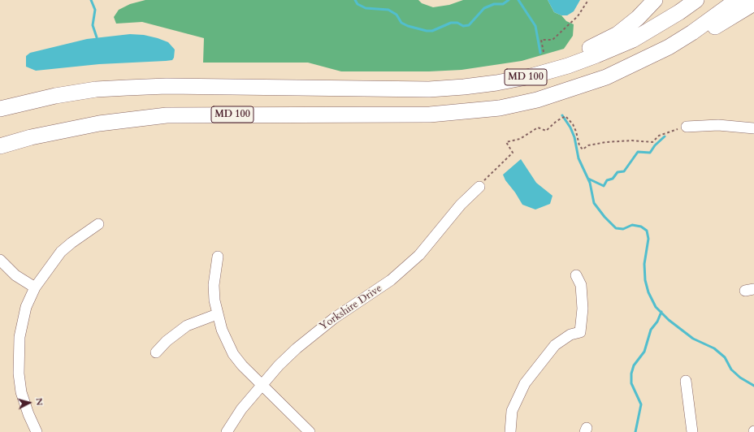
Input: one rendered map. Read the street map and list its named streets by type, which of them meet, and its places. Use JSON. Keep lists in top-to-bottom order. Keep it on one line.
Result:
{"streets":{"highway":["MD 100"],"street":["Yorkshire Drive"]},"north":"right"}
